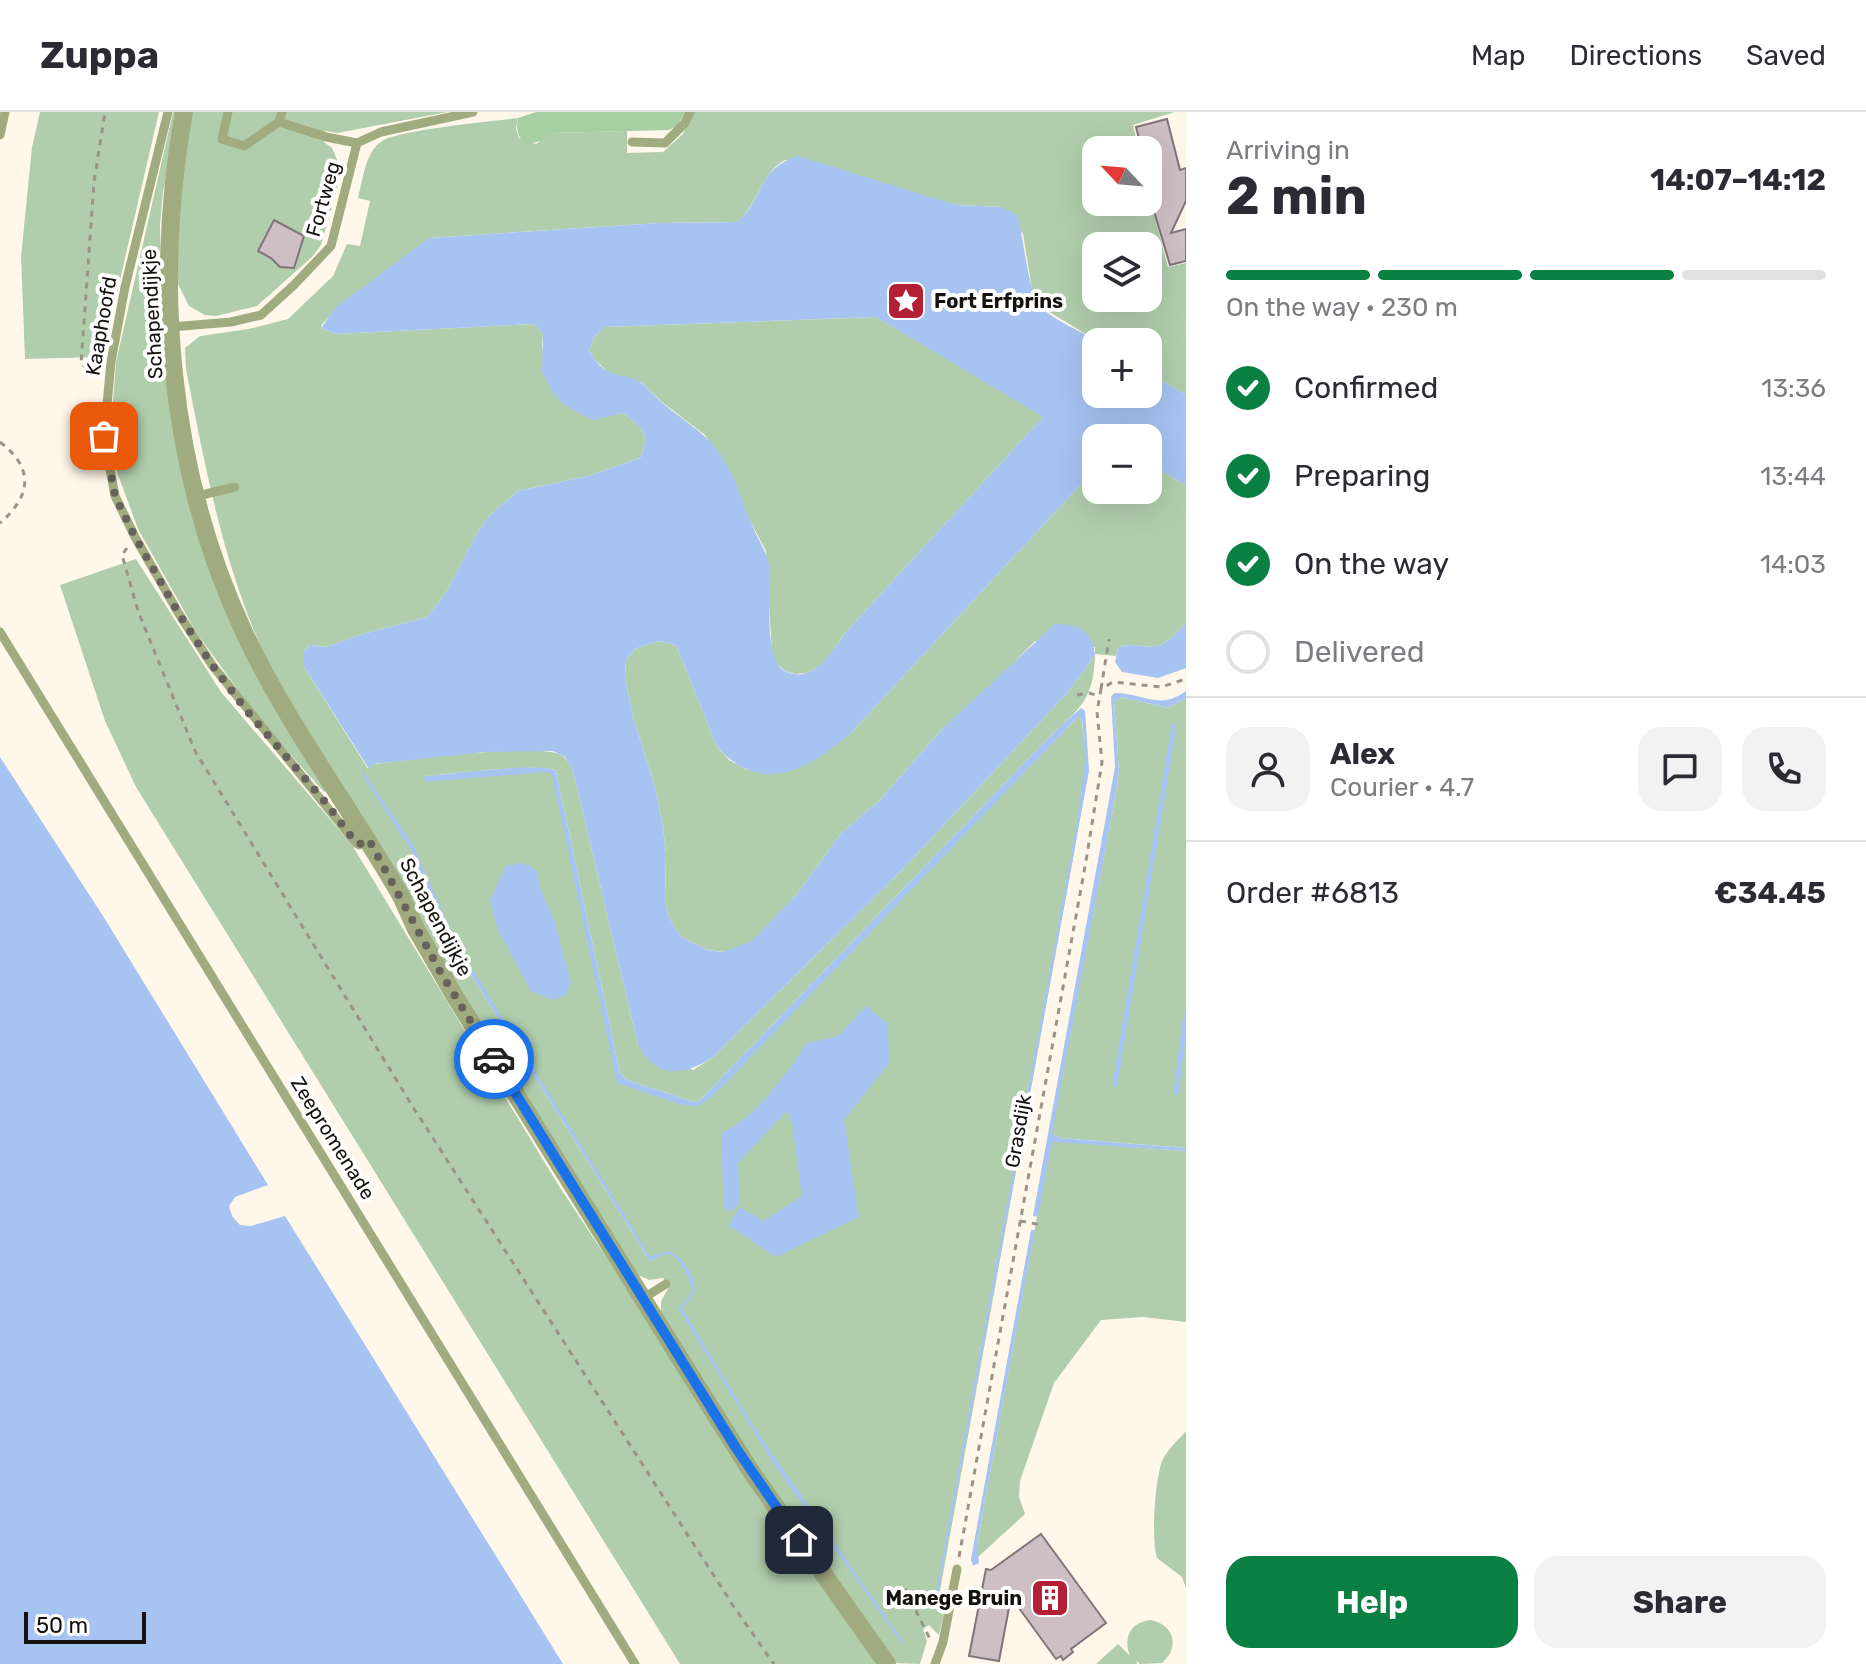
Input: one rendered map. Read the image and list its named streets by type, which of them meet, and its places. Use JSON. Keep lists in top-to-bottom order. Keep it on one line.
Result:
{"streets":{"street":["Schapendijkje"],"lane":["Fortweg","Kaaphoofd","Zeepromenade"],"path":["Grasdijk"]},"crossings":[["Fortweg","Schapendijkje"],["Schapendijkje","Kaaphoofd"]],"places":{"place":["Fort Erfprins"],"building":["Manege Bruin"]},"scale_bar":"50 m","north":"top left","page":{"header":"Zuppa","nav":["Map","Directions","Saved"],"heading":["2 min","Arriving in","14:07–14:12"],"panel":["Alex","Courier · 4.7","Order #6813","€34.45"],"map_buttons":["+","−"],"bar":"On the way · 230 m","list":[["Confirmed","13:36"],["Preparing","13:44"],["On the way","14:03"],"Delivered"],"buttons":["Help","Share"],"scale":"50 m"}}
